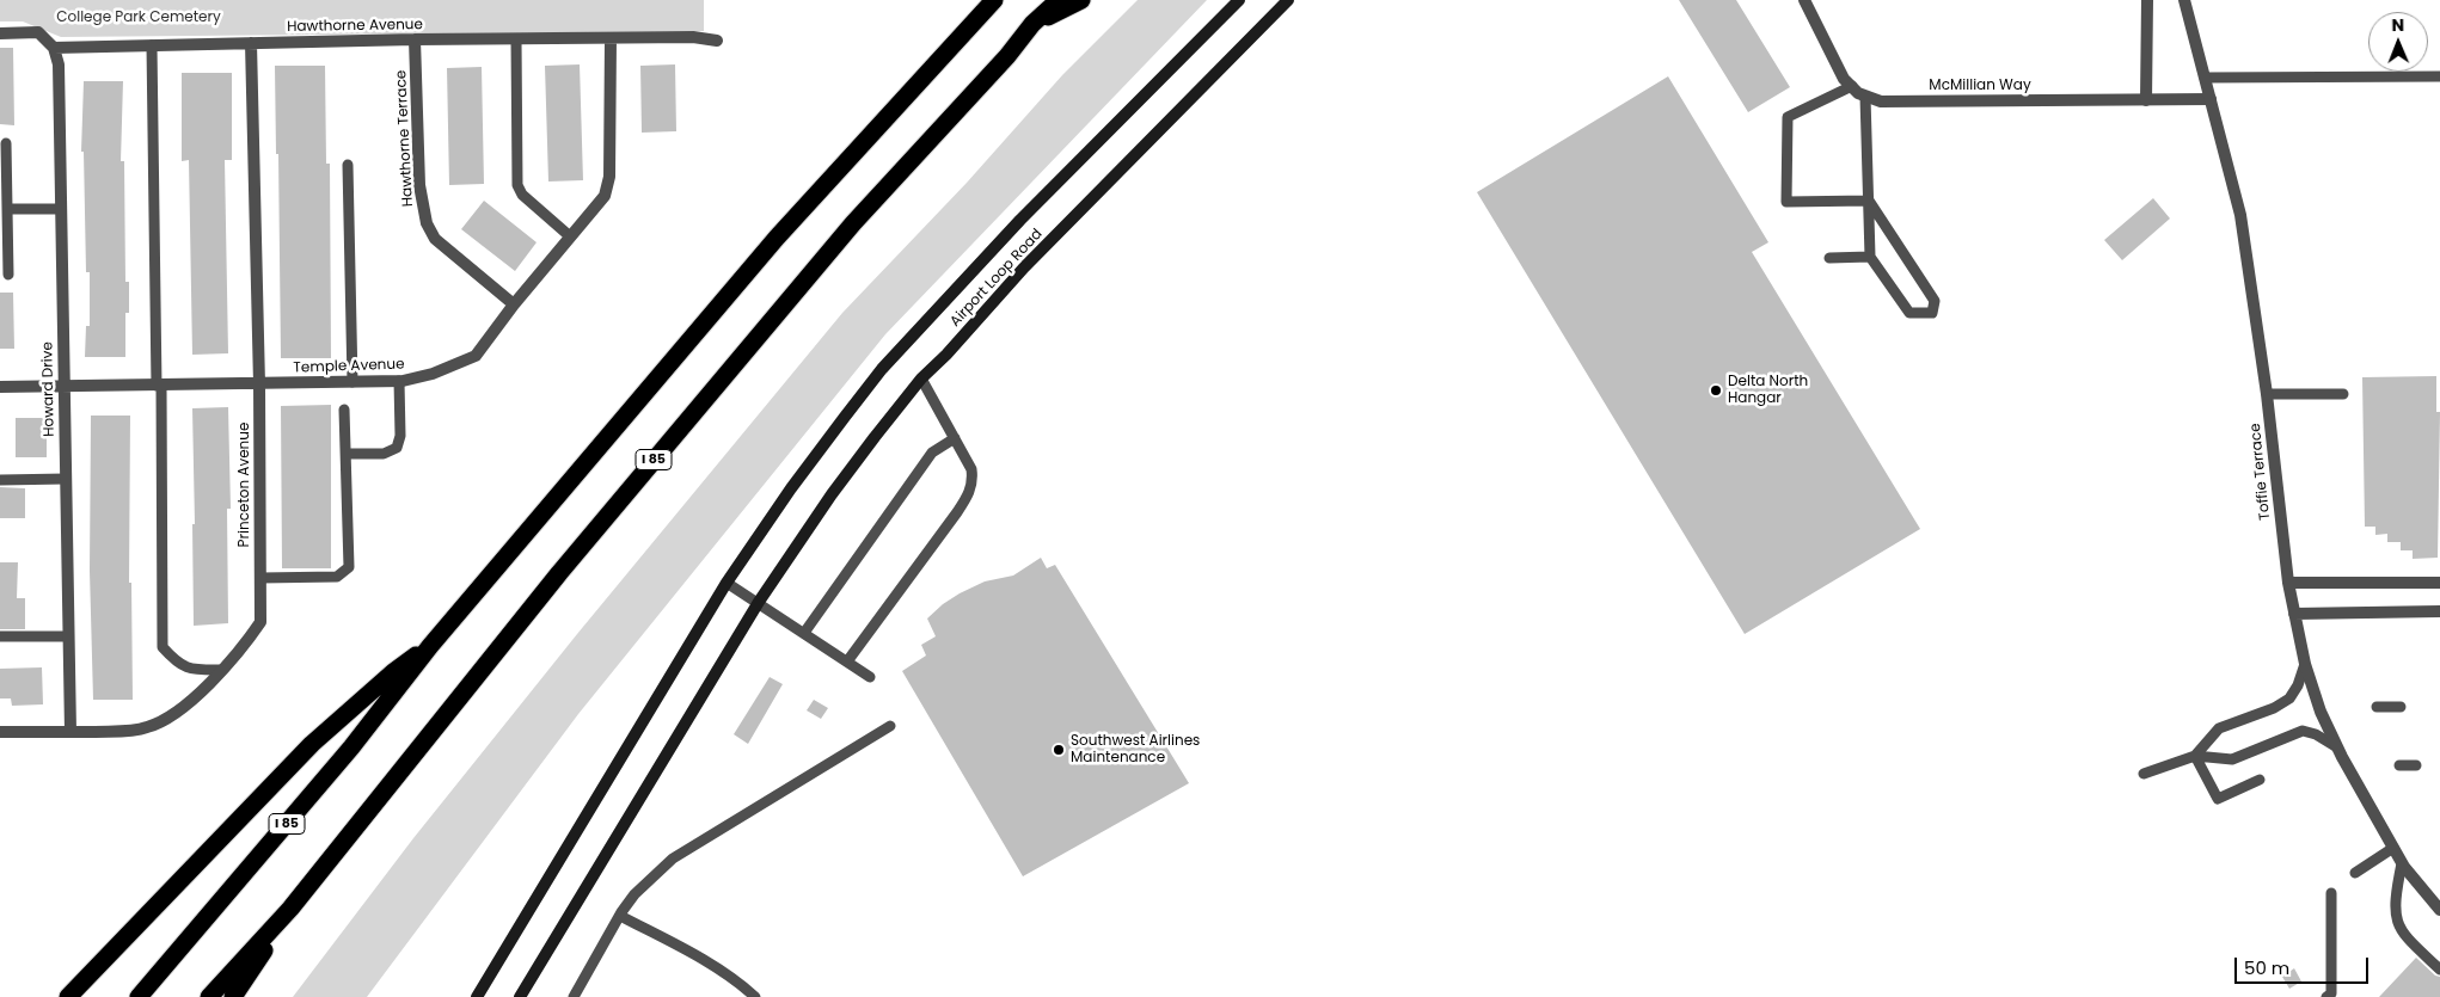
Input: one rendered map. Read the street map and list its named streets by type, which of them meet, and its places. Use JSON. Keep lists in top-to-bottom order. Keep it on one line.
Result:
{"streets":{"highway":["I 85"],"main road":["Airport Loop Road"],"street":["Hawthorne Avenue","McMillian Way","Hawthorne Terrace","Temple Avenue","Howard Drive","Toffie Terrace","Princeton Avenue"]},"crossings":[["Hawthorne Avenue","Hawthorne Terrace"],["Hawthorne Avenue","Temple Avenue"],["Hawthorne Avenue","Howard Drive"],["Hawthorne Avenue","Princeton Avenue"],["McMillian Way","Toffie Terrace"],["Hawthorne Terrace","Temple Avenue"],["Temple Avenue","Howard Drive"],["Temple Avenue","Princeton Avenue"],["Howard Drive","Princeton Avenue"]],"parks":["College Park Cemetery"],"places":["Delta North Hangar","Southwest Airlines Maintenance"],"scale_bar":"50 m","north":"top"}
